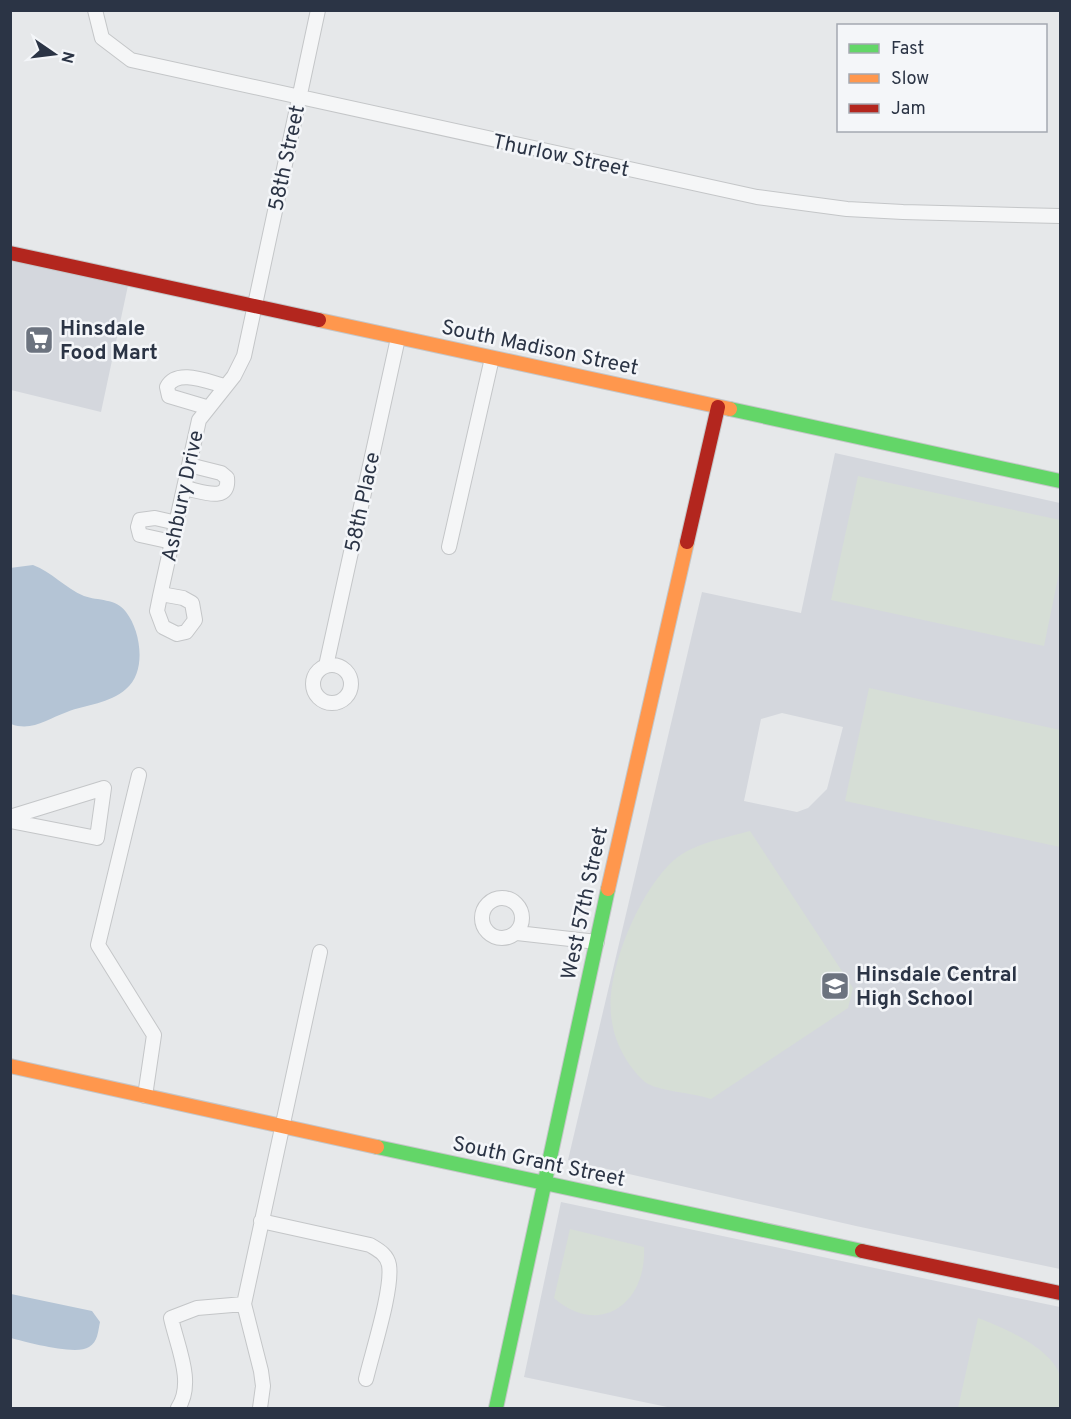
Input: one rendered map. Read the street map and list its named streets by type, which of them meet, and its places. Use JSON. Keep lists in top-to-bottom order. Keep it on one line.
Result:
{"streets":{"street":["Thurlow Street","58th Street","South Madison Street","Ashbury Drive","58th Place","West 57th Street","South Grant Street"]},"crossings":[["Thurlow Street","58th Street"],["58th Street","South Madison Street"],["58th Street","Ashbury Drive"],["South Madison Street","Ashbury Drive"],["South Madison Street","58th Place"],["South Madison Street","West 57th Street"],["West 57th Street","South Grant Street"]],"places":{"supermarket":["Hinsdale Food Mart"],"school or university":["Hinsdale Central High School"]},"legend":["Fast","Slow","Jam"],"north":"right"}
